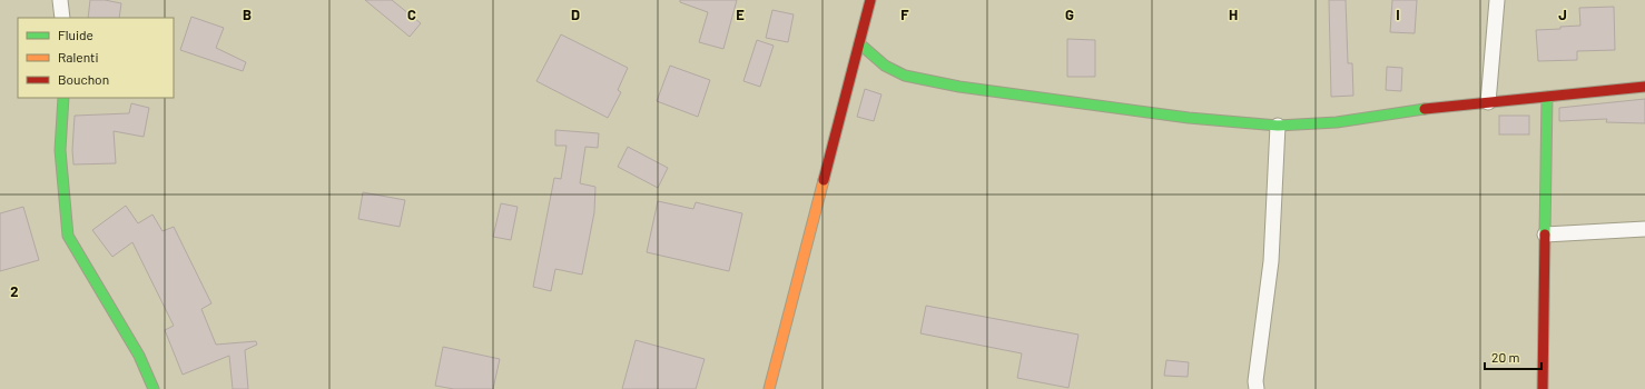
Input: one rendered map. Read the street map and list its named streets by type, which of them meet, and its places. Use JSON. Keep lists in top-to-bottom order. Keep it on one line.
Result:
{"legend":["Fluide","Ralenti","Bouchon"],"scale_bar":"20 m","grid":{"columns":["B","C","D","E","F","G","H","I","J"],"rows":["2"]}}
